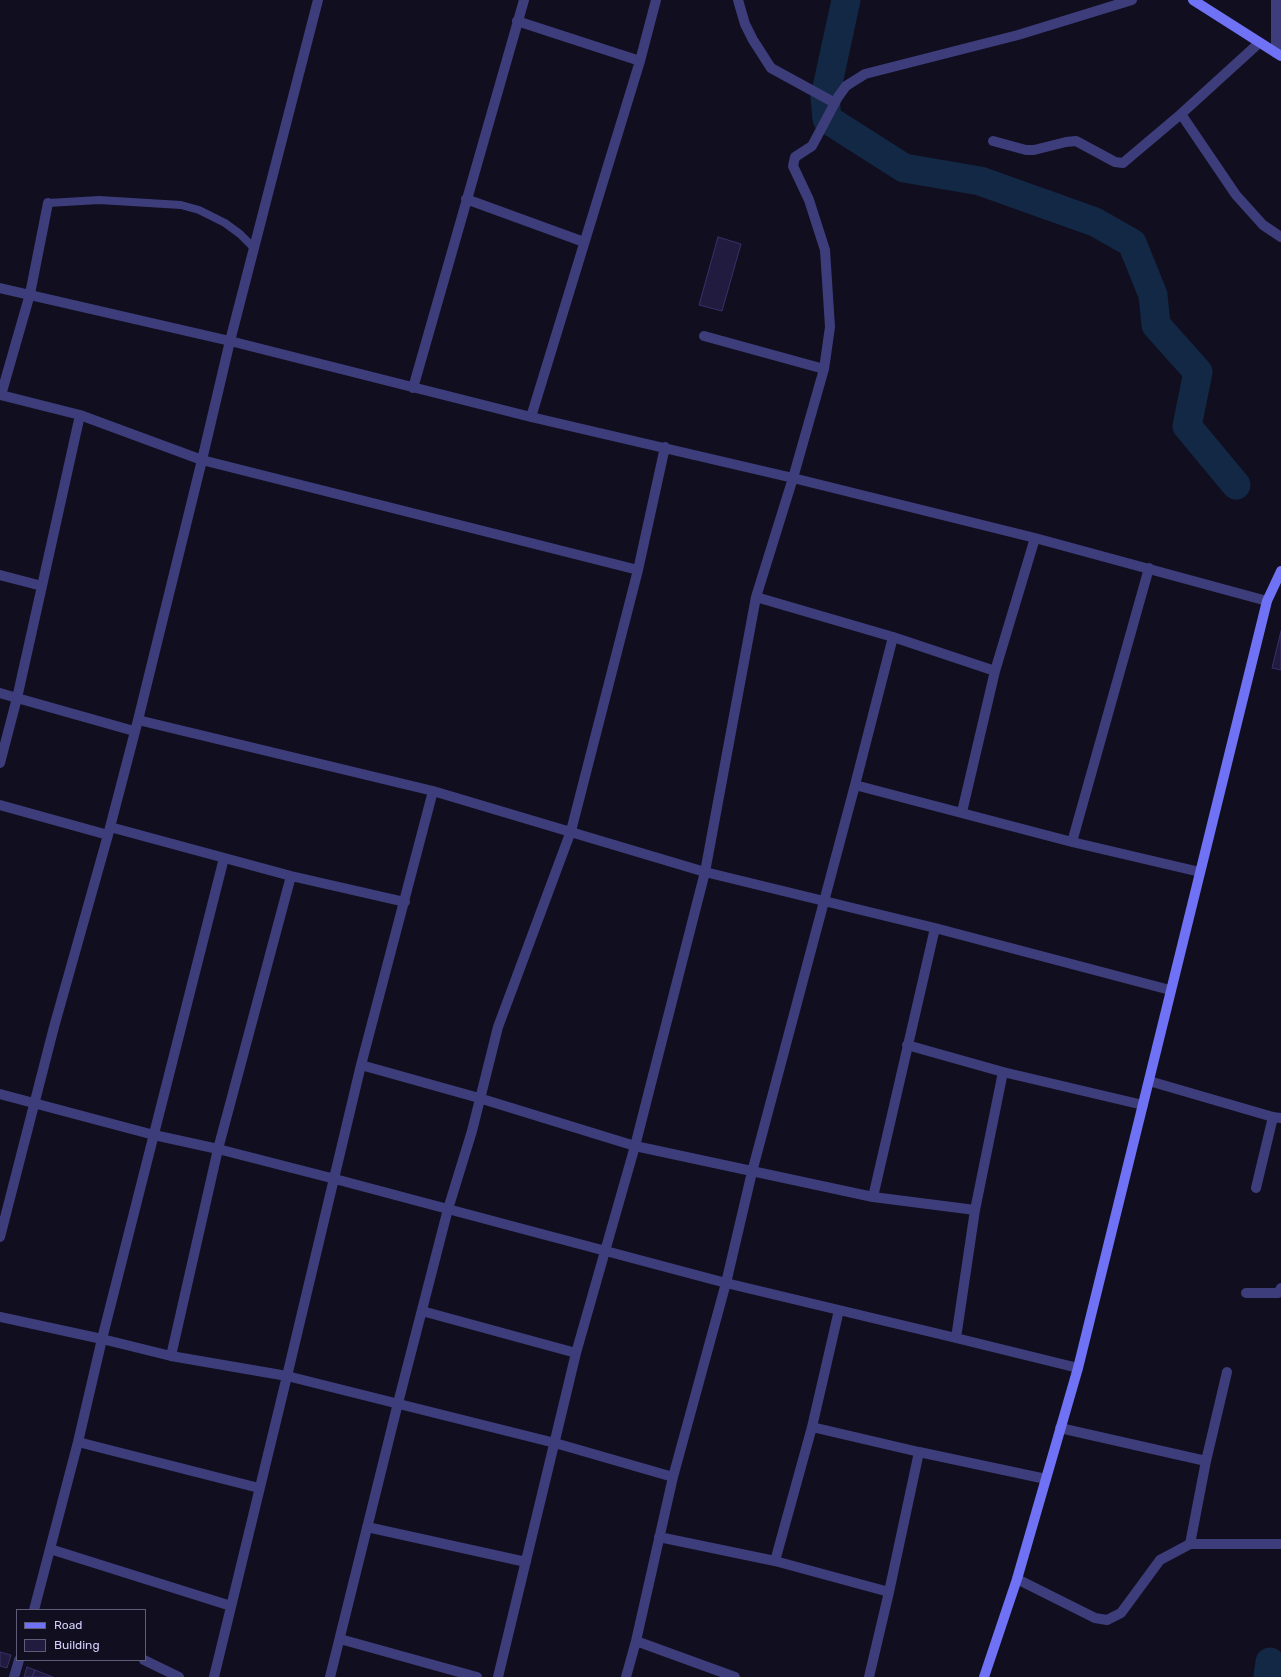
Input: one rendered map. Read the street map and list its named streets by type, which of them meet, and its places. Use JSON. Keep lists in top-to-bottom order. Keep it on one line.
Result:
{"legend":["Road","Building"]}
